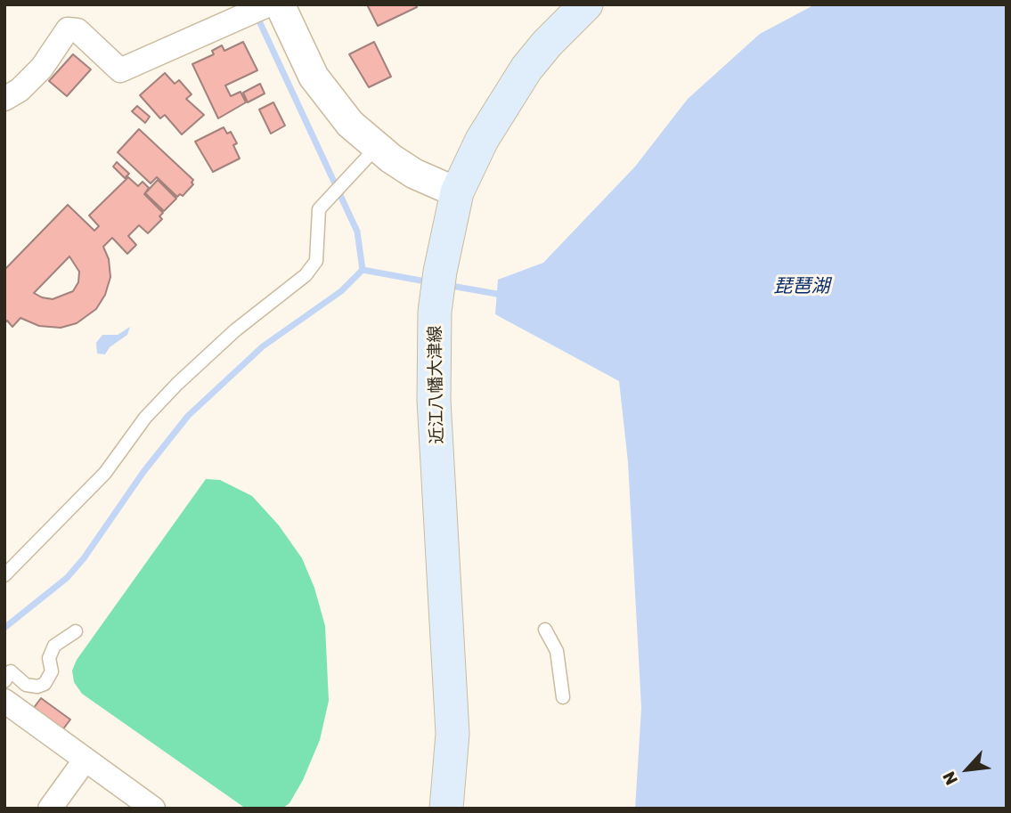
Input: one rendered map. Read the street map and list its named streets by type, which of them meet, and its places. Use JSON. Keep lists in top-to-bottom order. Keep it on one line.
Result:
{"streets":{"main road":["近江八幡大津線"]},"water":["琵琶湖"],"north":"bottom left"}
